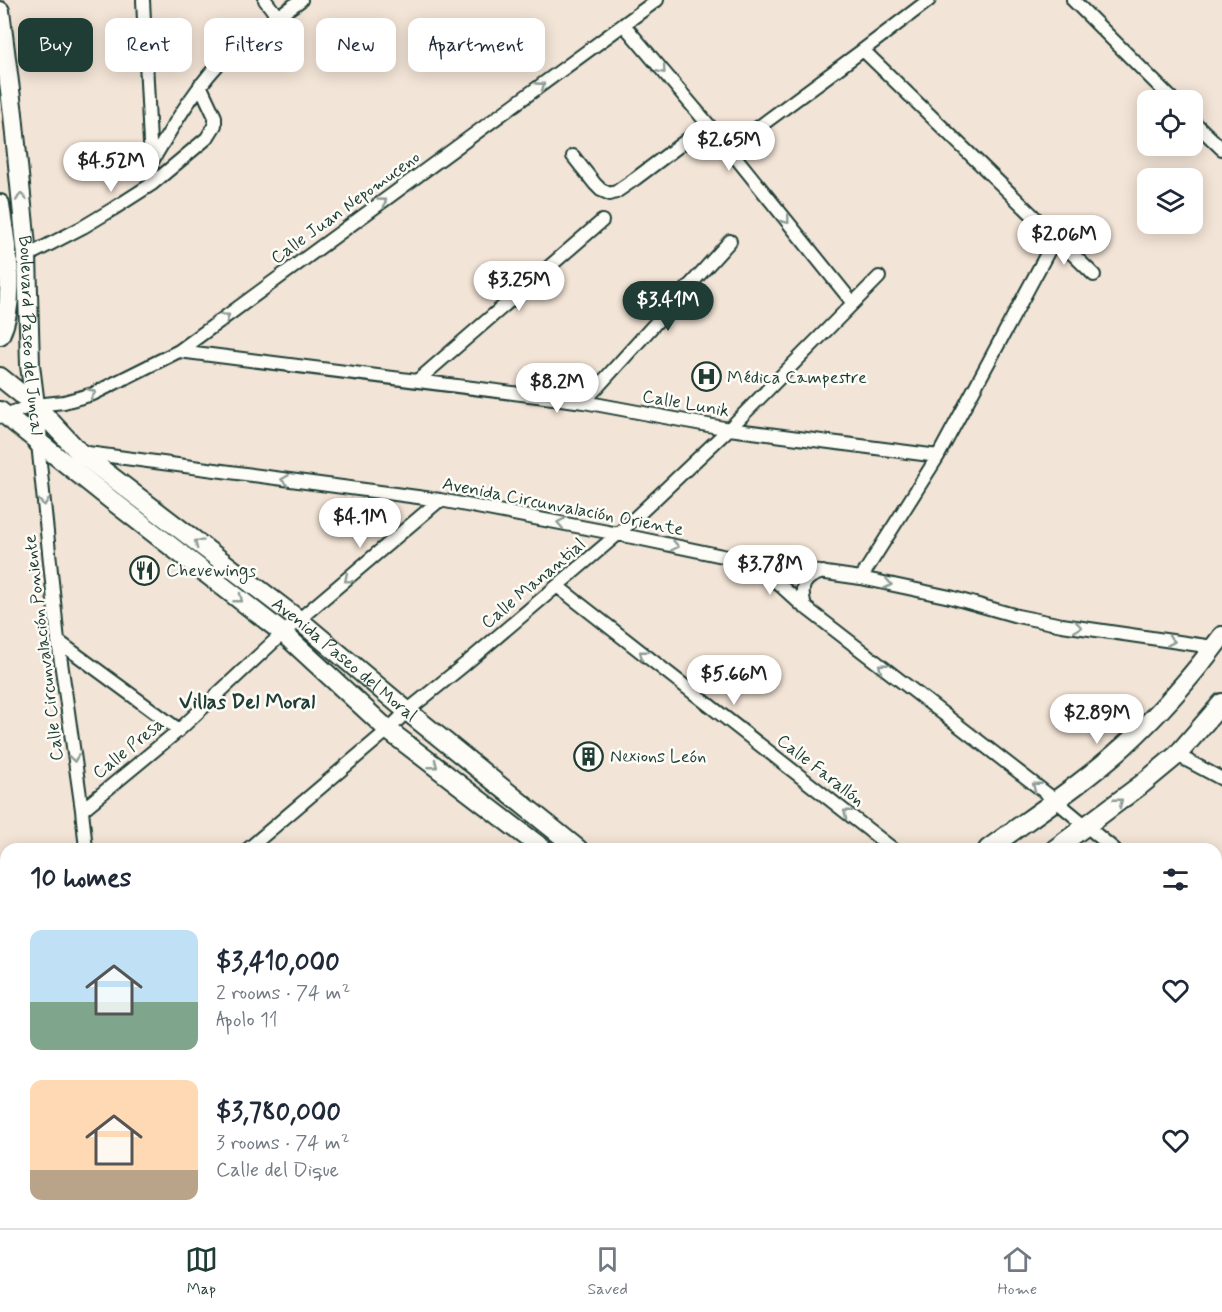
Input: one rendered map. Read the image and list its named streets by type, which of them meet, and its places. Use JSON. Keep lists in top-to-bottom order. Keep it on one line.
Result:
{"streets":{"street":["Calle Juan Nepomuceno","Boulevard Paseo del Juncal","Calle Lunik","Avenida Circunvalación Oriente","Calle Manantial","Calle Circunvalación Poniente","Avenida Paseo del Moral","Calle Presa","Calle Farallón"]},"crossings":[["Calle Juan Nepomuceno","Boulevard Paseo del Juncal"],["Calle Juan Nepomuceno","Calle Lunik"],["Calle Juan Nepomuceno","Avenida Paseo del Moral"],["Boulevard Paseo del Juncal","Calle Circunvalación Poniente"],["Boulevard Paseo del Juncal","Avenida Paseo del Moral"],["Calle Lunik","Calle Manantial"],["Avenida Circunvalación Oriente","Calle Manantial"],["Avenida Circunvalación Oriente","Avenida Paseo del Moral"],["Avenida Circunvalación Oriente","Calle Presa"],["Calle Manantial","Avenida Paseo del Moral"],["Calle Manantial","Calle Farallón"],["Calle Circunvalación Poniente","Avenida Paseo del Moral"],["Calle Circunvalación Poniente","Calle Presa"],["Avenida Paseo del Moral","Calle Presa"]],"one_way":["Calle Juan Nepomuceno","Calle Circunvalación Poniente","Calle Presa","Calle Farallón"],"districts":["Villas Del Moral"],"places":{"hospital":["Médica Campestre"],"restaurant":["Chevewings"],"building":["Nexions León"]},"page":{"chip":["Buy","Rent","Filters","New","Apartment"],"price":["$2.65M","$4.52M","$2.06M","$3.25M","$3.41M","$8.2M","$4.1M","$3.78M","$5.66M","$2.89M"],"heading":"10 homes","list":[{"name":"$3,410,000","note":"2 rooms · 74 m² · Apolo 11"},{"name":"$3,780,000","note":"3 rooms · 74 m² · Calle del Dique"}],"tabs":["Map","Saved","Home"]}}
